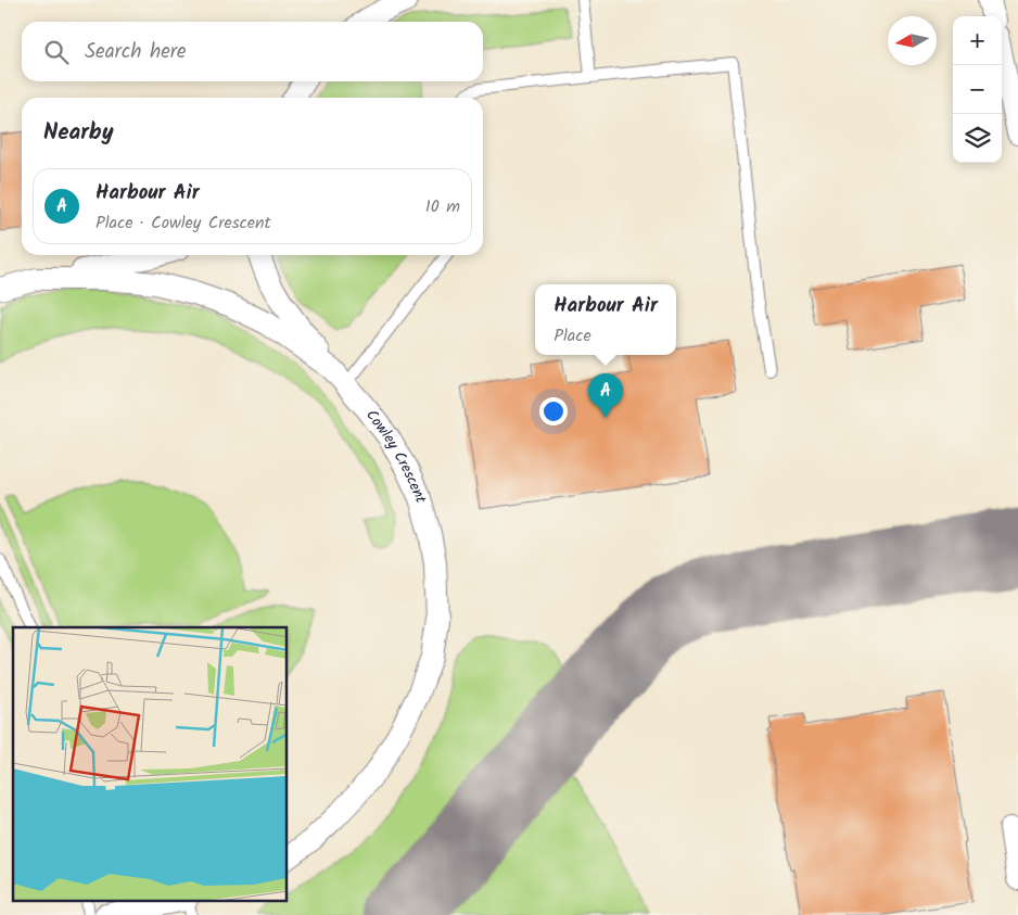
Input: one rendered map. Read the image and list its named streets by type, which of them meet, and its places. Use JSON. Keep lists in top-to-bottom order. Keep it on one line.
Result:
{"streets":{"street":["Cowley Crescent"]},"north":"left","page":{"map_buttons":["+","−"],"search":"Search here","heading":"Nearby","list":[{"mark":"A","name":"Harbour Air","note":"Place · Cowley Crescent","value":"10 m"}],"popup":["Harbour Air","Place"],"pins":"A"}}
